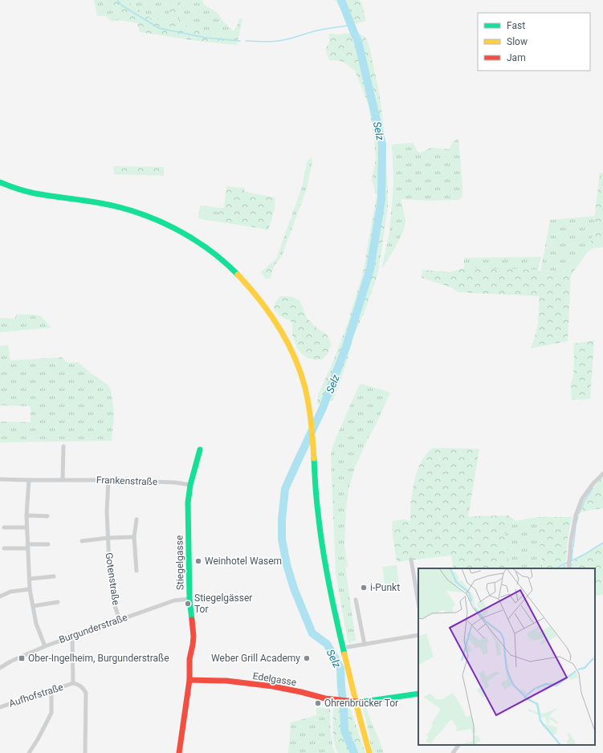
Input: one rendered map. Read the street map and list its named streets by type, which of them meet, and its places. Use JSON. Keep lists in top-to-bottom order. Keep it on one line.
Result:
{"streets":{"main road":["Stiegelgasse","Edelgasse"],"street":["Frankenstraße","Gotenstraße","Burgunderstraße","Aufhofstraße"]},"crossings":[["Frankenstraße","Stiegelgasse"],["Frankenstraße","Gotenstraße"],["Stiegelgasse","Burgunderstraße"],["Stiegelgasse","Edelgasse"],["Gotenstraße","Burgunderstraße"],["Burgunderstraße","Aufhofstraße"]],"water":["Selz"],"places":{"other":["Weinhotel Wasem","i-Punkt","Stiegelgässer Tor","Weber Grill Academy","Ohrenbrücker Tor"],"transit":["Ober-Ingelheim, Burgunderstraße"]},"legend":["Fast","Slow","Jam"]}
